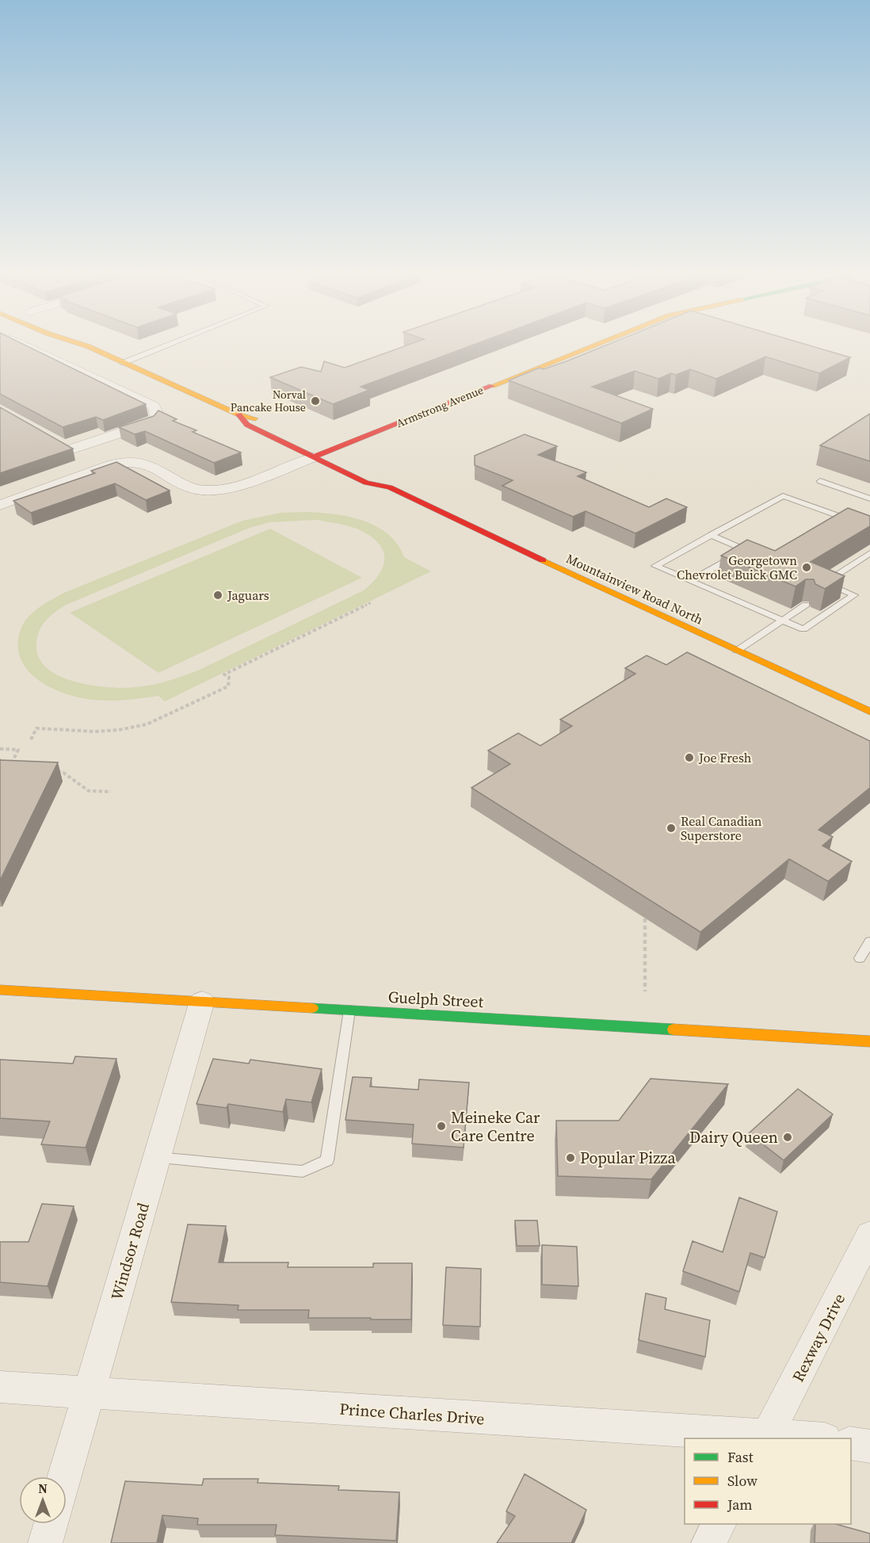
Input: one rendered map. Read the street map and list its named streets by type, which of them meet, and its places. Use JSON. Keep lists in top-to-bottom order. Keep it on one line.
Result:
{"streets":{"main road":["Armstrong Avenue","Mountainview Road North","Guelph Street"],"street":["Windsor Road","Rexway Drive","Prince Charles Drive"]},"crossings":[["Armstrong Avenue","Mountainview Road North"],["Guelph Street","Windsor Road"],["Windsor Road","Prince Charles Drive"],["Rexway Drive","Prince Charles Drive"]],"places":["Norval Pancake House","Georgetown Chevrolet Buick GMC","Jaguars","Joe Fresh","Real Canadian Superstore","Meineke Car Care Centre","Dairy Queen","Popular Pizza"],"legend":["Fast","Slow","Jam"],"north":"top"}
